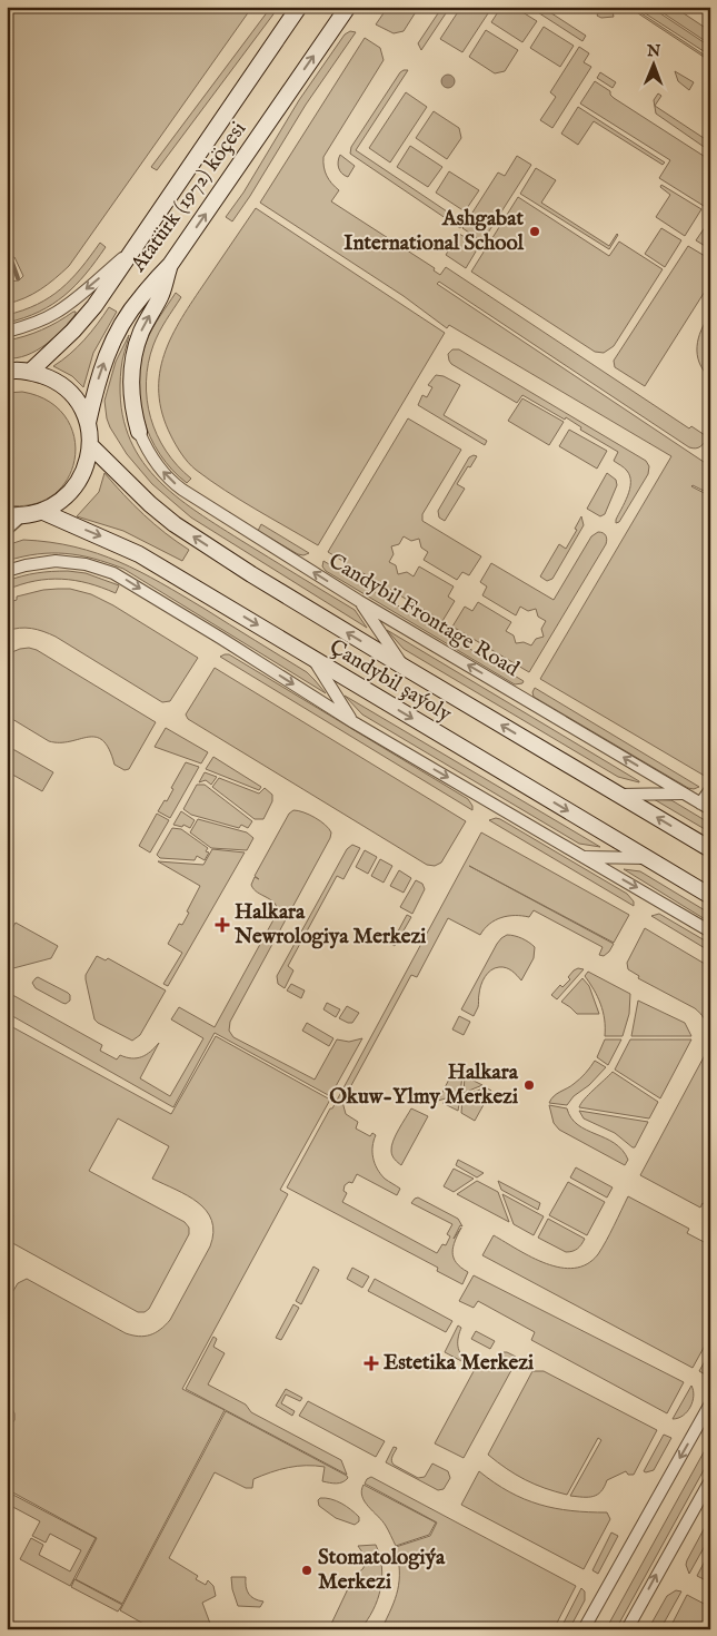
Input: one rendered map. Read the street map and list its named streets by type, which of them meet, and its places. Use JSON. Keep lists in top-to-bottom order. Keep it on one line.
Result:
{"streets":{"main road":["Atatürk (1972) köçesi","Çandybil şaýoly"],"street":["Candybil Frontage Road"]},"one_way":["Candybil Frontage Road"],"places":{"other":["Ashgabat International School","Halkara Okuw-Ylmy Merkezi","Stomatologiýa Merkezi"],"health":["Halkara Newrologiya Merkezi","Estetika Merkezi"]},"north":"top"}
